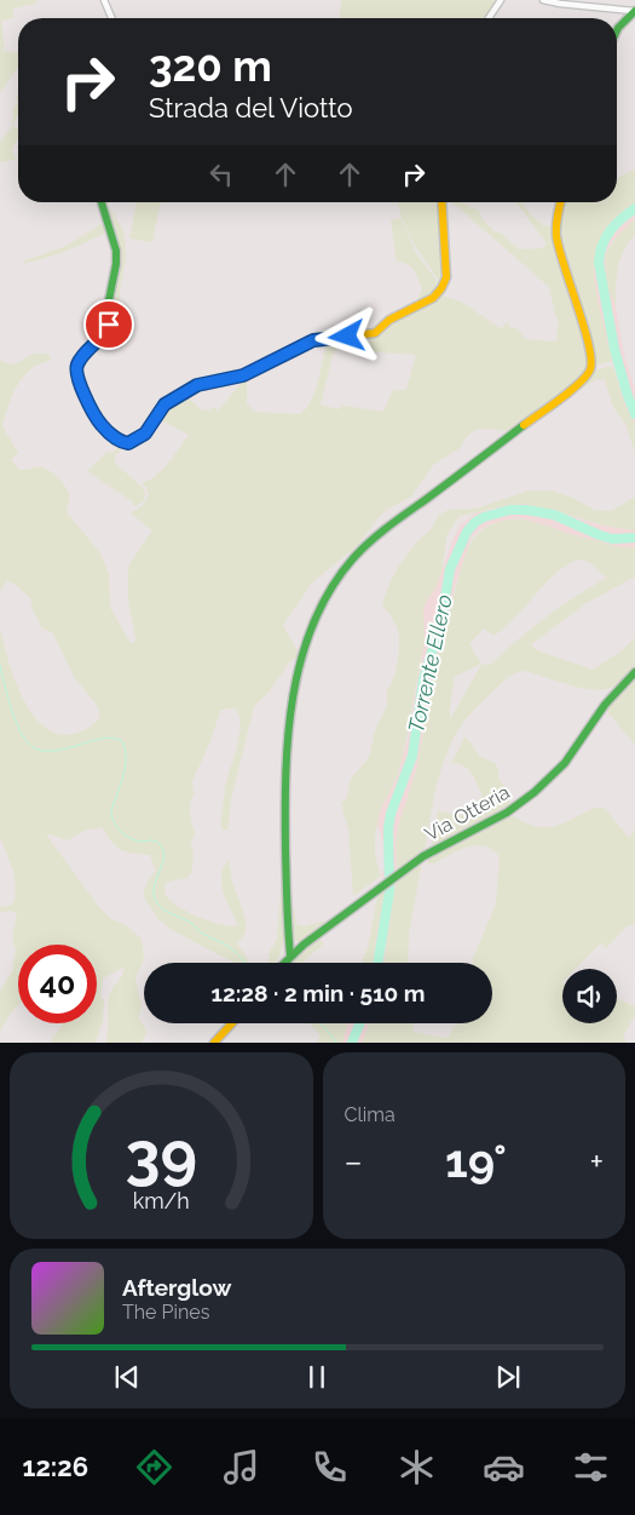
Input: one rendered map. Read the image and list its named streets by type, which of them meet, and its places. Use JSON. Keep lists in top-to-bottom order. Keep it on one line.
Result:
{"streets":{"street":["Via Otteria"]},"water":["Torrente Ellero"],"page":{"turn":["320 m","Strada del Viotto"],"limit":"40","trip":"12:28 · 2 min · 510 m","tile":"Clima","heat":["−","19°","+"],"song":["Afterglow","The Pines"],"tabs":"12:26","gauge":["39","km/h"]}}
